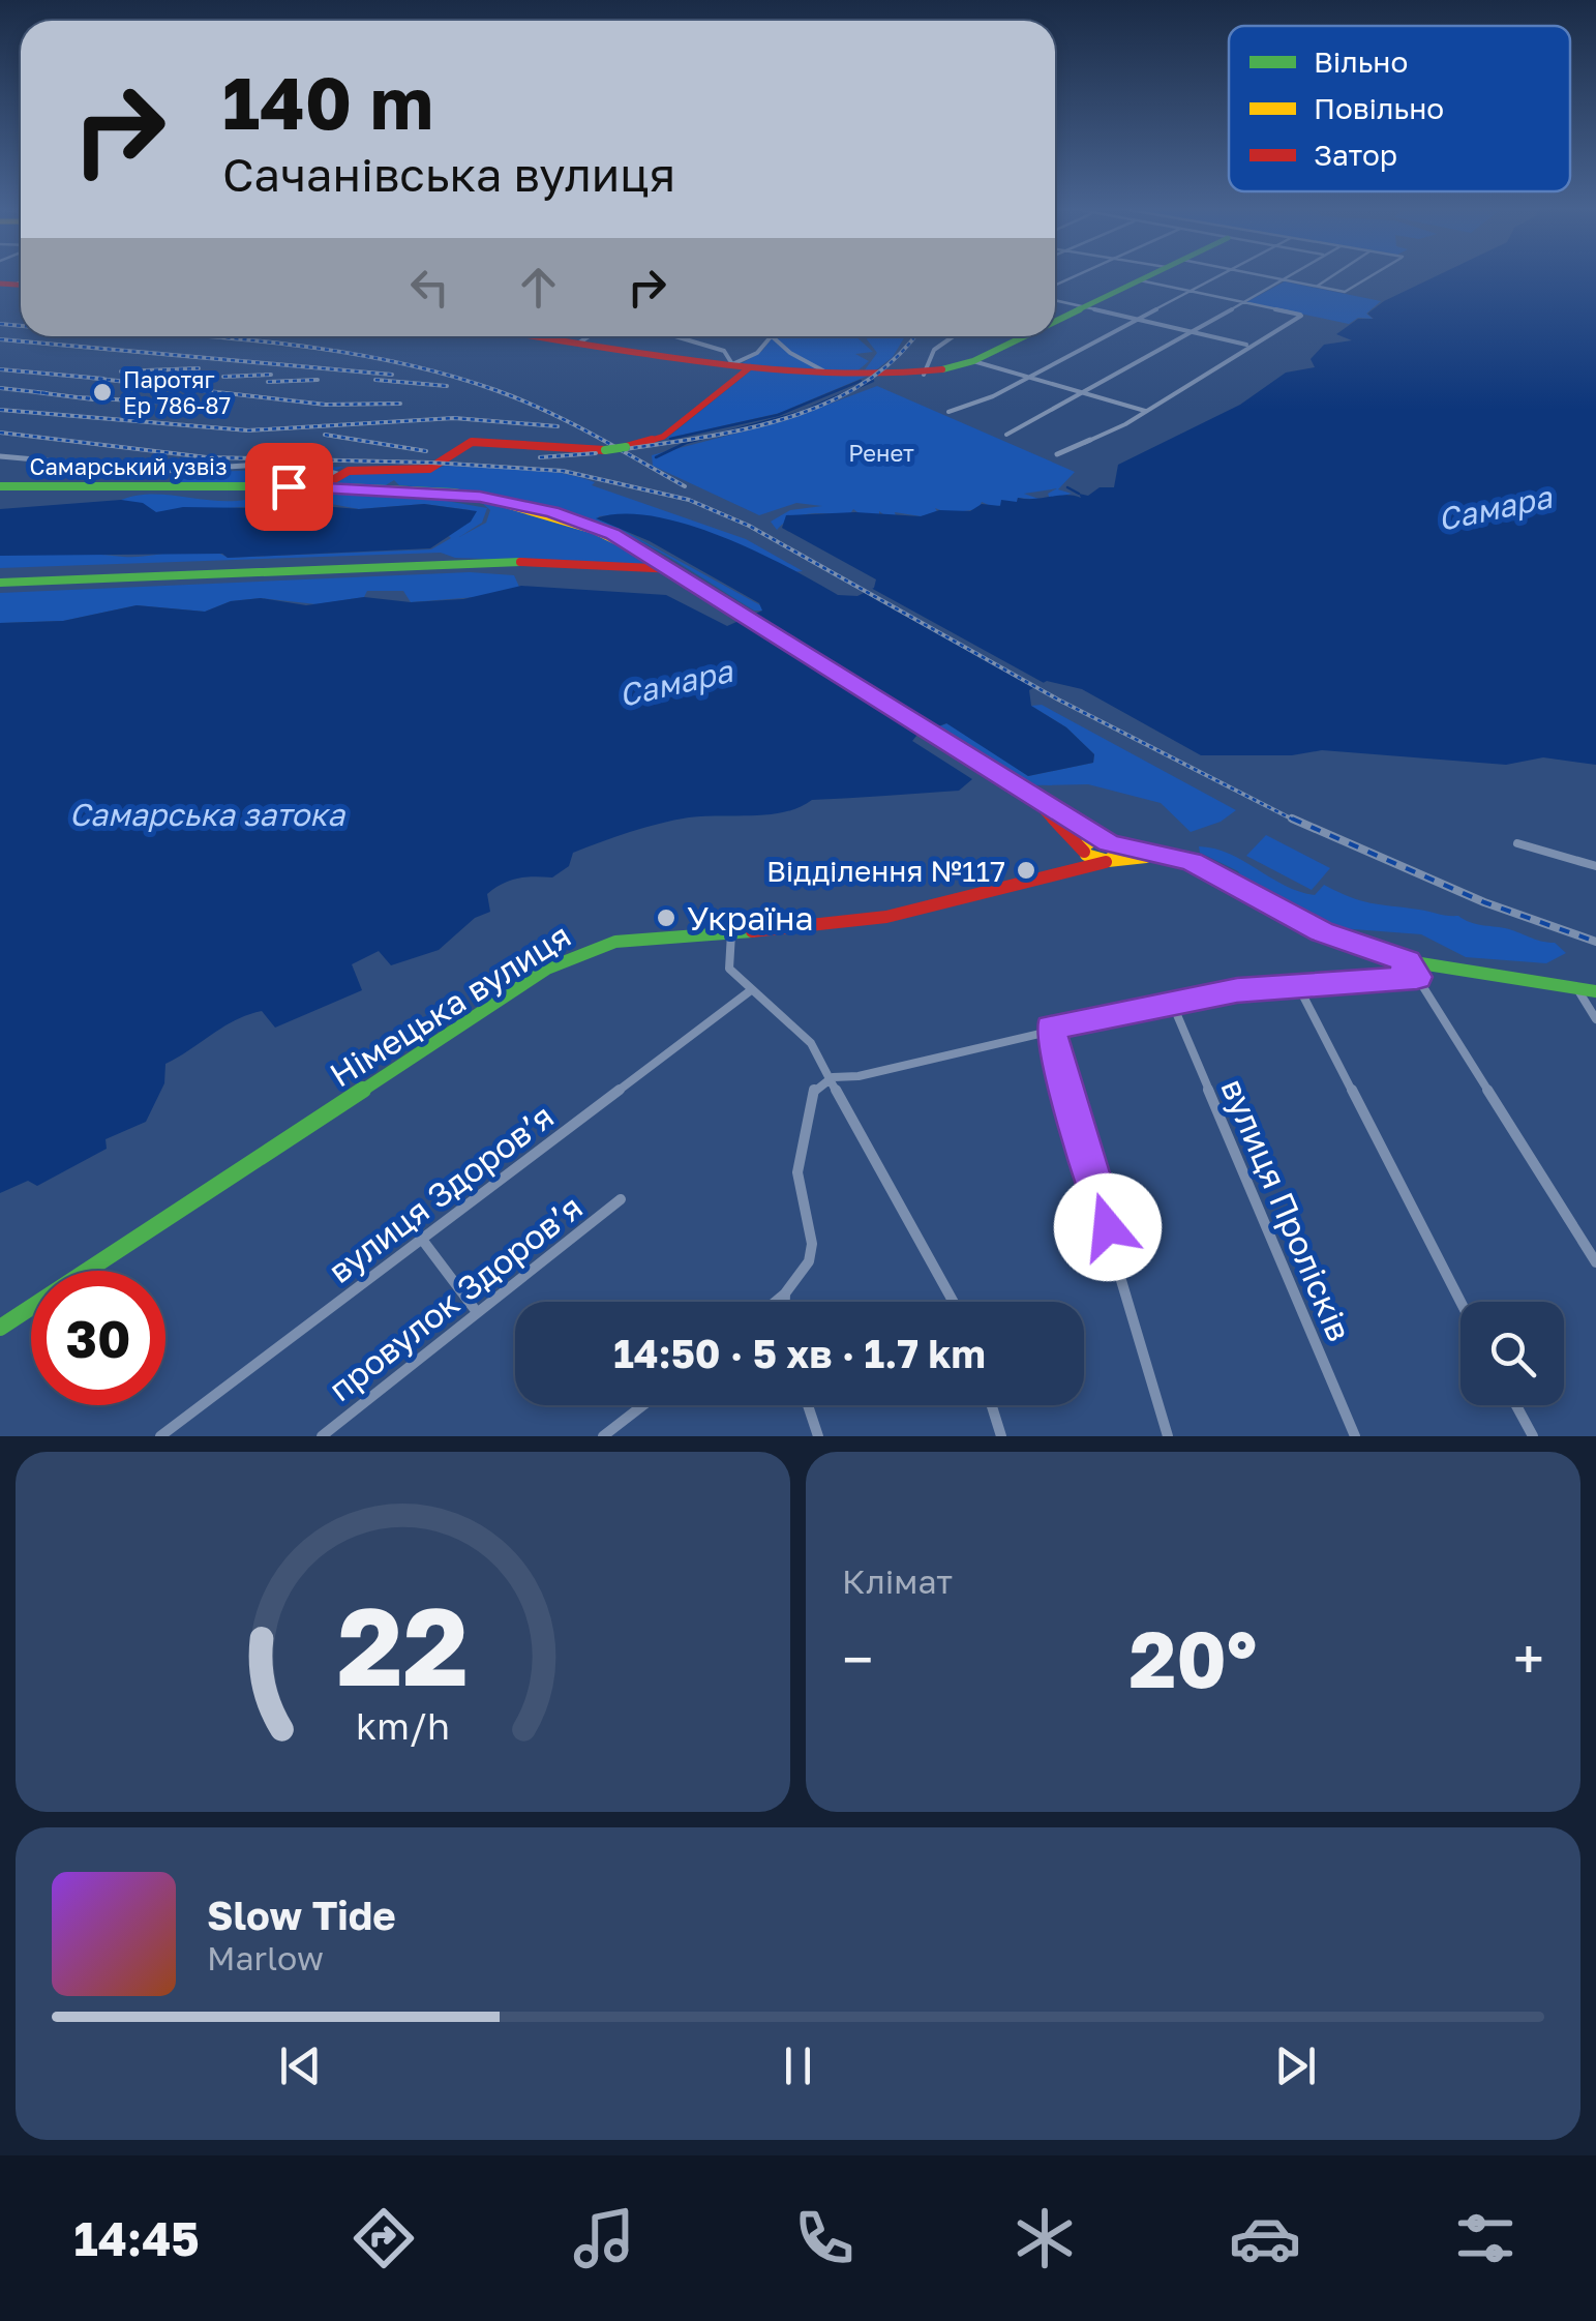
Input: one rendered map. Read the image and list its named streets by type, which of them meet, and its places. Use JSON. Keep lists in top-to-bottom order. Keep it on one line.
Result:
{"streets":{"main road":["Самарський узвіз","Німецька вулиця"],"street":["вулиця Здоровʼя","вулиця Пролісків","провулок Здоровʼя"]},"water":["Самара","Самарська затока"],"parks":["Ренет"],"places":["Паротяг Ер 786-87","Відділення №117","Україна"],"legend":["Вільно","Повільно","Затор"],"page":{"turn":["140 m","Сачанівська вулиця"],"limit":"30","trip":"14:50 · 5 хв · 1.7 km","tile":"Клімат","heat":["−","20°","+"],"song":["Slow Tide","Marlow"],"tabs":"14:45","gauge":["22","km/h"]}}
